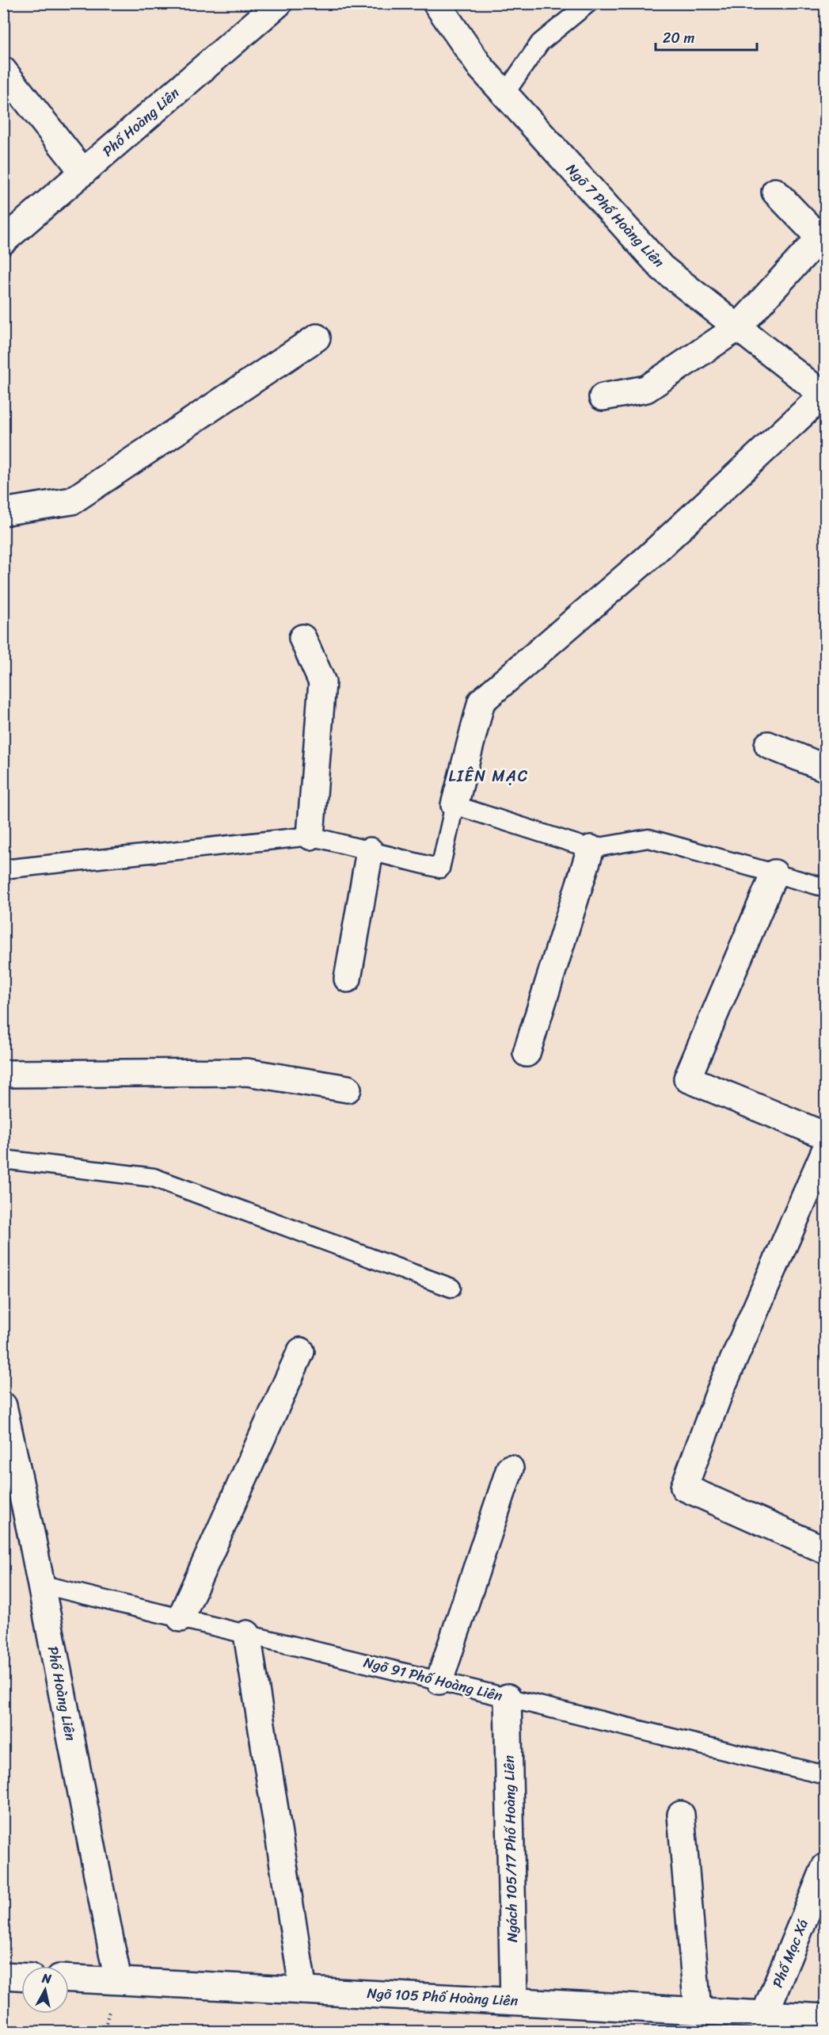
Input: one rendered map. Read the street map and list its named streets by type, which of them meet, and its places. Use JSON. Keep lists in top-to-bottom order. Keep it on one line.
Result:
{"streets":{"street":["Phố Hoàng Liên","Ngõ 7 Phố Hoàng Liên","Ngách 105/17 Phố Hoàng Liên","Phố Mạc Xá","Ngõ 105 Phố Hoàng Liên"],"lane":["Ngõ 91 Phố Hoàng Liên"]},"crossings":[["Phố Hoàng Liên","Ngõ 91 Phố Hoàng Liên"],["Phố Hoàng Liên","Ngõ 105 Phố Hoàng Liên"],["Ngõ 91 Phố Hoàng Liên","Ngách 105/17 Phố Hoàng Liên"],["Ngách 105/17 Phố Hoàng Liên","Ngõ 105 Phố Hoàng Liên"],["Phố Mạc Xá","Ngõ 105 Phố Hoàng Liên"]],"districts":["LIÊN MẠC"],"scale_bar":"20 m","north":"top"}
